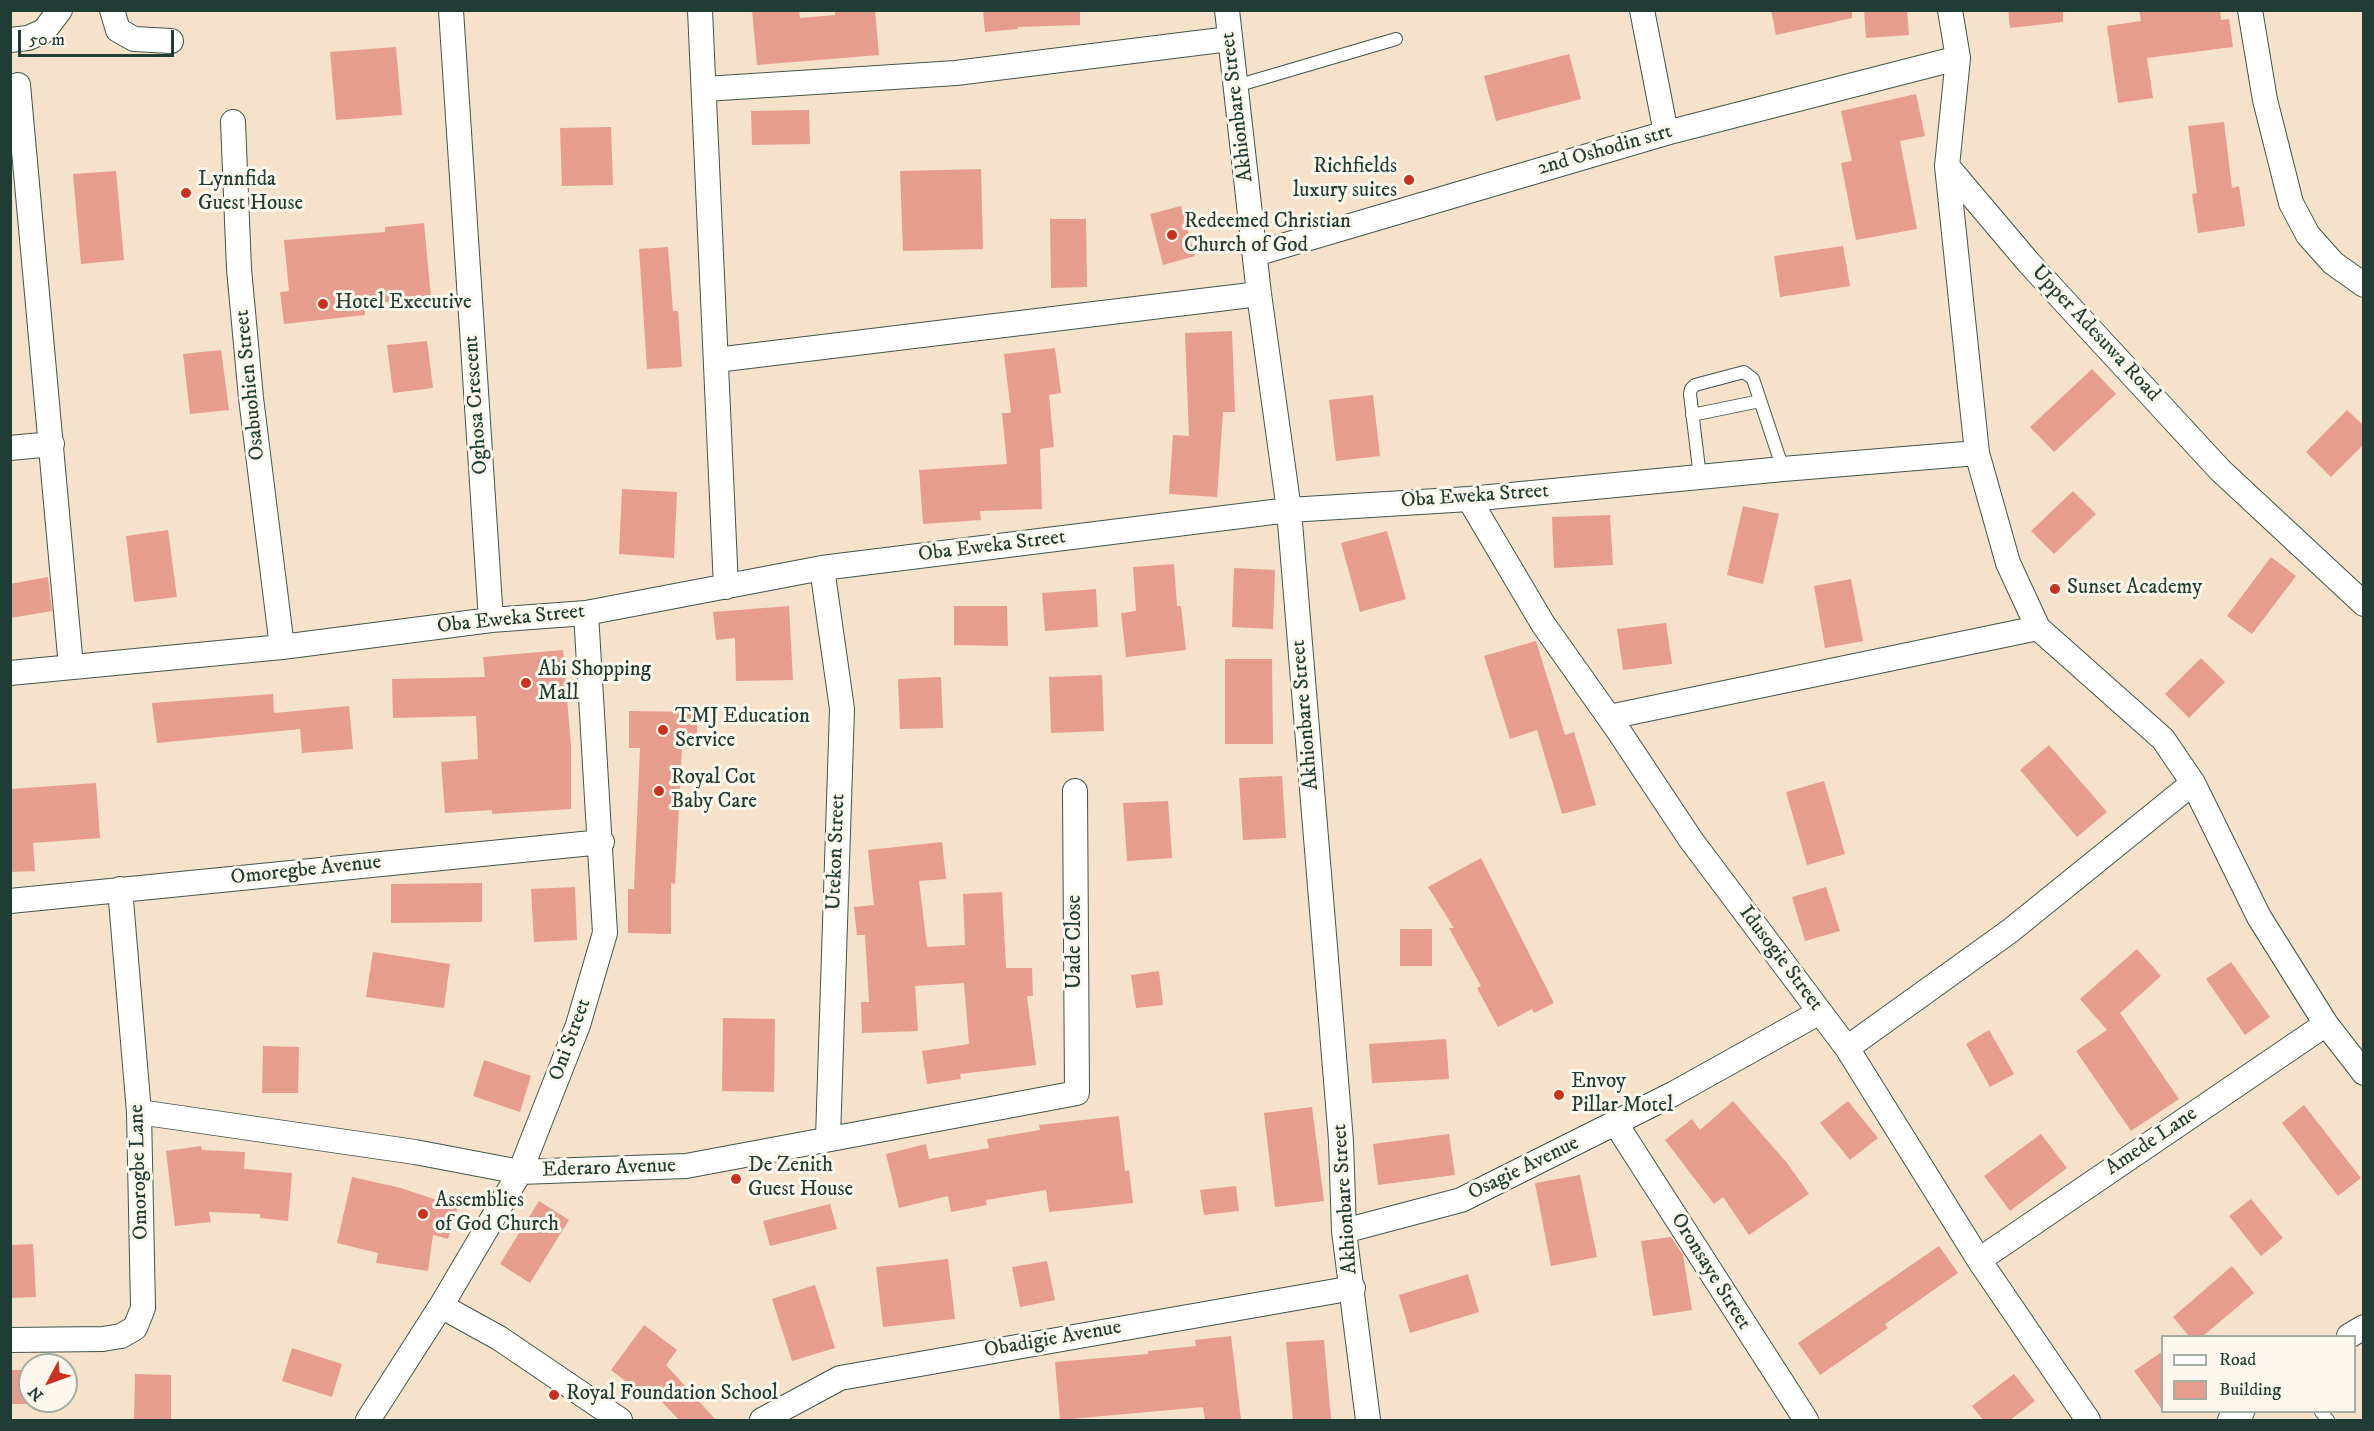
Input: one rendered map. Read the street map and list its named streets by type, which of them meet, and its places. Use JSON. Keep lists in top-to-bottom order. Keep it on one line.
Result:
{"streets":{"street":["Akhionbare Street","2nd Oshodin strt","Upper Adesuwa Road","Osabuohien Street","Oghosa Crescent","Oba Eweka Street","Utekon Street","Omoregbe Avenue","Uade Close","Idusogie Street","Oni Street","Amede Lane","Ederaro Avenue","Osagie Avenue","Omorogbe Lane","Oronsaye Street","Obadigie Avenue"]},"crossings":[["Akhionbare Street","2nd Oshodin strt"],["Akhionbare Street","Oba Eweka Street"],["Akhionbare Street","Osagie Avenue"],["Akhionbare Street","Obadigie Avenue"],["Osabuohien Street","Oba Eweka Street"],["Oghosa Crescent","Oba Eweka Street"],["Oba Eweka Street","Utekon Street"],["Oba Eweka Street","Idusogie Street"],["Oba Eweka Street","Oni Street"],["Utekon Street","Ederaro Avenue"],["Omoregbe Avenue","Oni Street"],["Omoregbe Avenue","Omorogbe Lane"],["Uade Close","Ederaro Avenue"],["Idusogie Street","Amede Lane"],["Idusogie Street","Osagie Avenue"],["Oni Street","Ederaro Avenue"],["Ederaro Avenue","Omorogbe Lane"],["Osagie Avenue","Oronsaye Street"]],"places":["Richfields luxury suites","Lynnfida Guest House","Redeemed Christian Church of God","Hotel Executive","Sunset Academy","Abi Shopping Mall","TMJ Education Service","Royal Cot Baby Care","Envoy Pillar Motel","De Zenith Guest House","Assemblies of God Church","Royal Foundation School"],"legend":["Road","Building"],"scale_bar":"50 m","north":"bottom left"}
